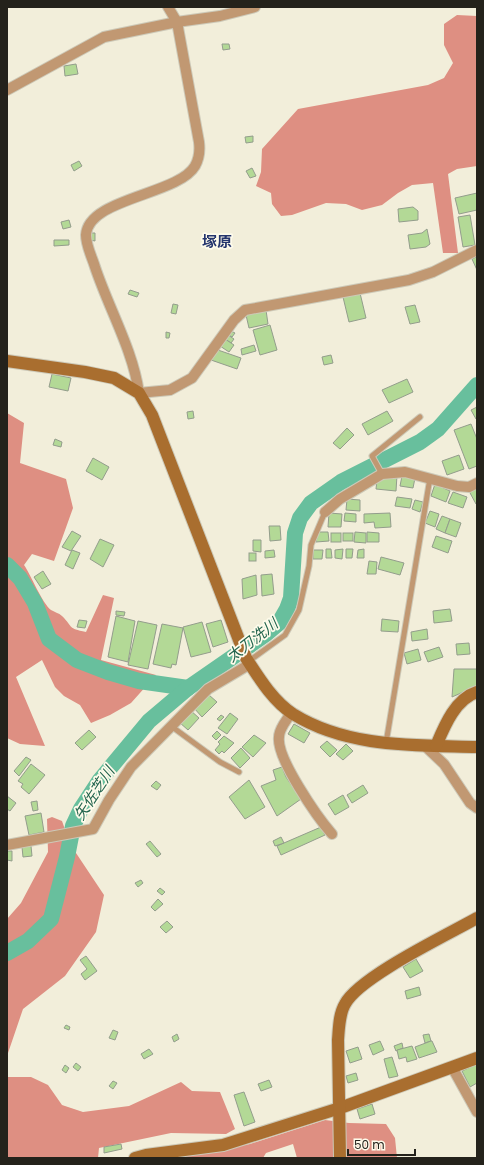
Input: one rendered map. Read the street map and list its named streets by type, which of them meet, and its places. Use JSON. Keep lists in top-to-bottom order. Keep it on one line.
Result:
{"districts":["塚原"],"water":["太刀洗川","矢佐芝川"],"scale_bar":"50 m"}
